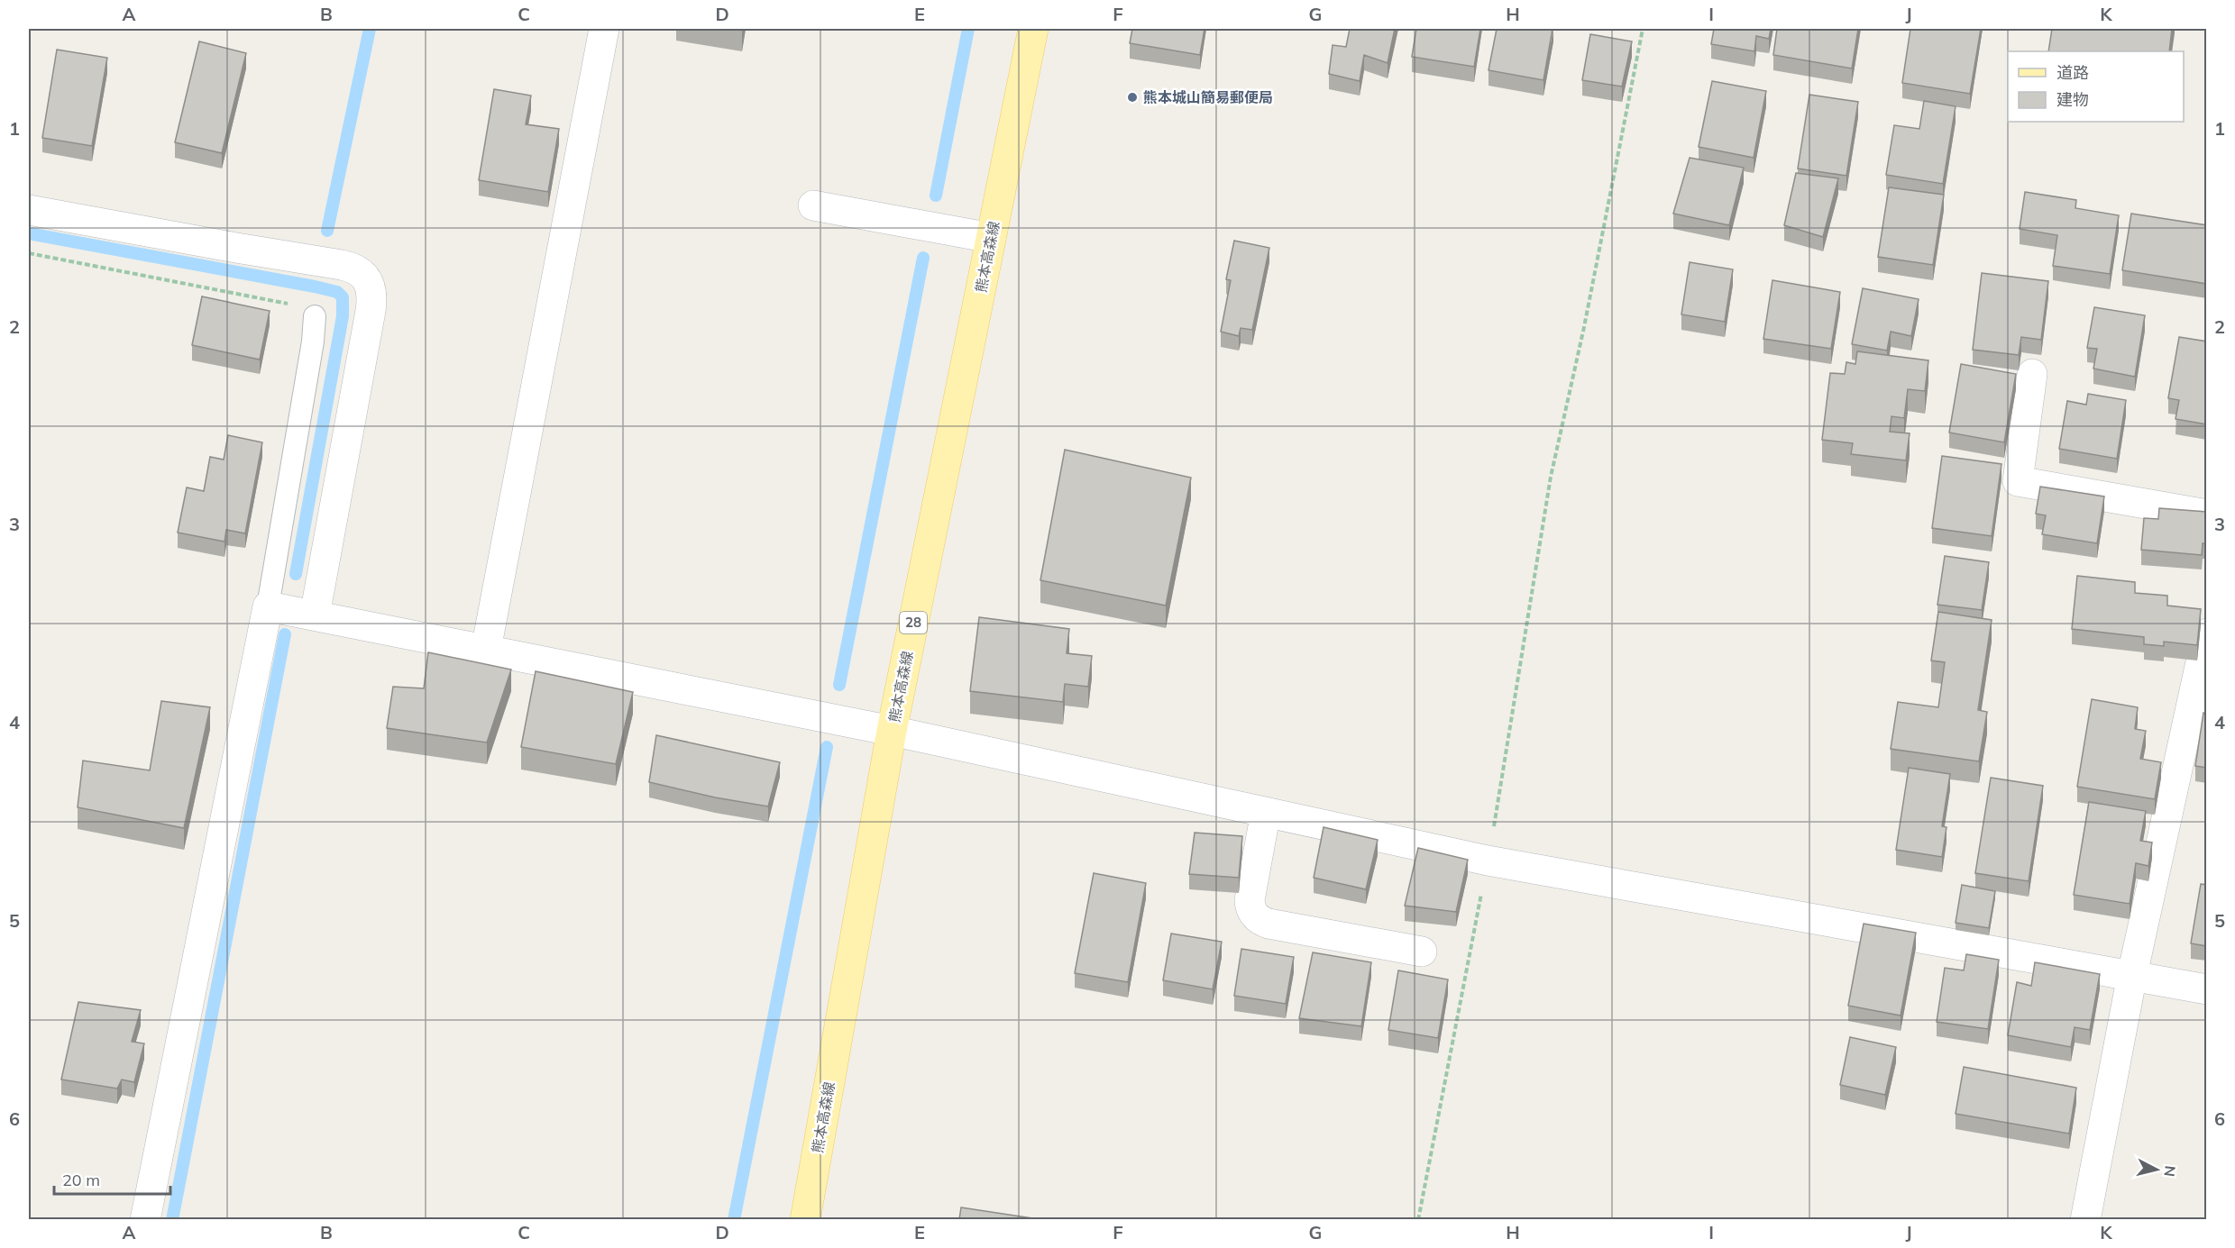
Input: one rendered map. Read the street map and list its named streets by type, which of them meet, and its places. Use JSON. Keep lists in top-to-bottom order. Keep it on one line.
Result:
{"streets":{"main road":["熊本高森線","28"]},"places":["熊本城山簡易郵便局"],"legend":["道路","建物"],"scale_bar":"20 m","north":"right","grid":{"columns":["A","B","C","D","E","F","G","H","I","J","K"],"rows":["1","2","3","4","5","6"]}}
